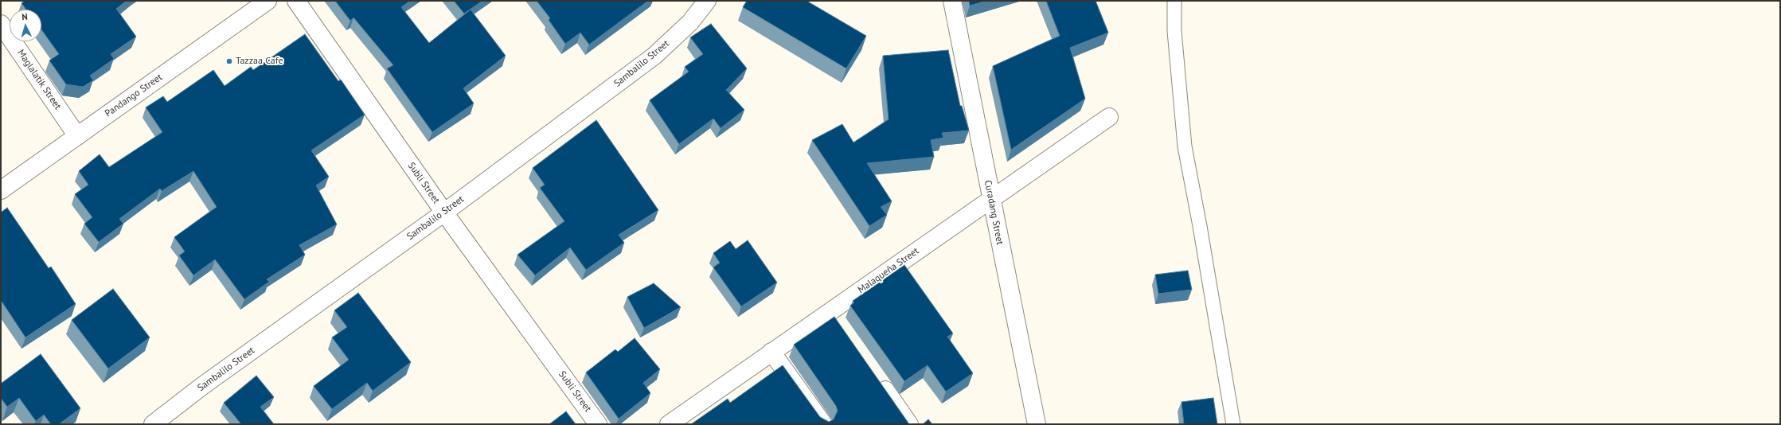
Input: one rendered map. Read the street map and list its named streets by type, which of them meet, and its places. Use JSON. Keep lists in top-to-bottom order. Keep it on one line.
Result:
{"streets":{"street":["Sambalilo Street","Maglalatik Street","Pandango Street","Subli Street","Curadang Street","Malaqueña Street"]},"crossings":[["Sambalilo Street","Subli Street"],["Maglalatik Street","Pandango Street"],["Curadang Street","Malaqueña Street"]],"places":["Tazzaa Cafe"],"north":"top"}
